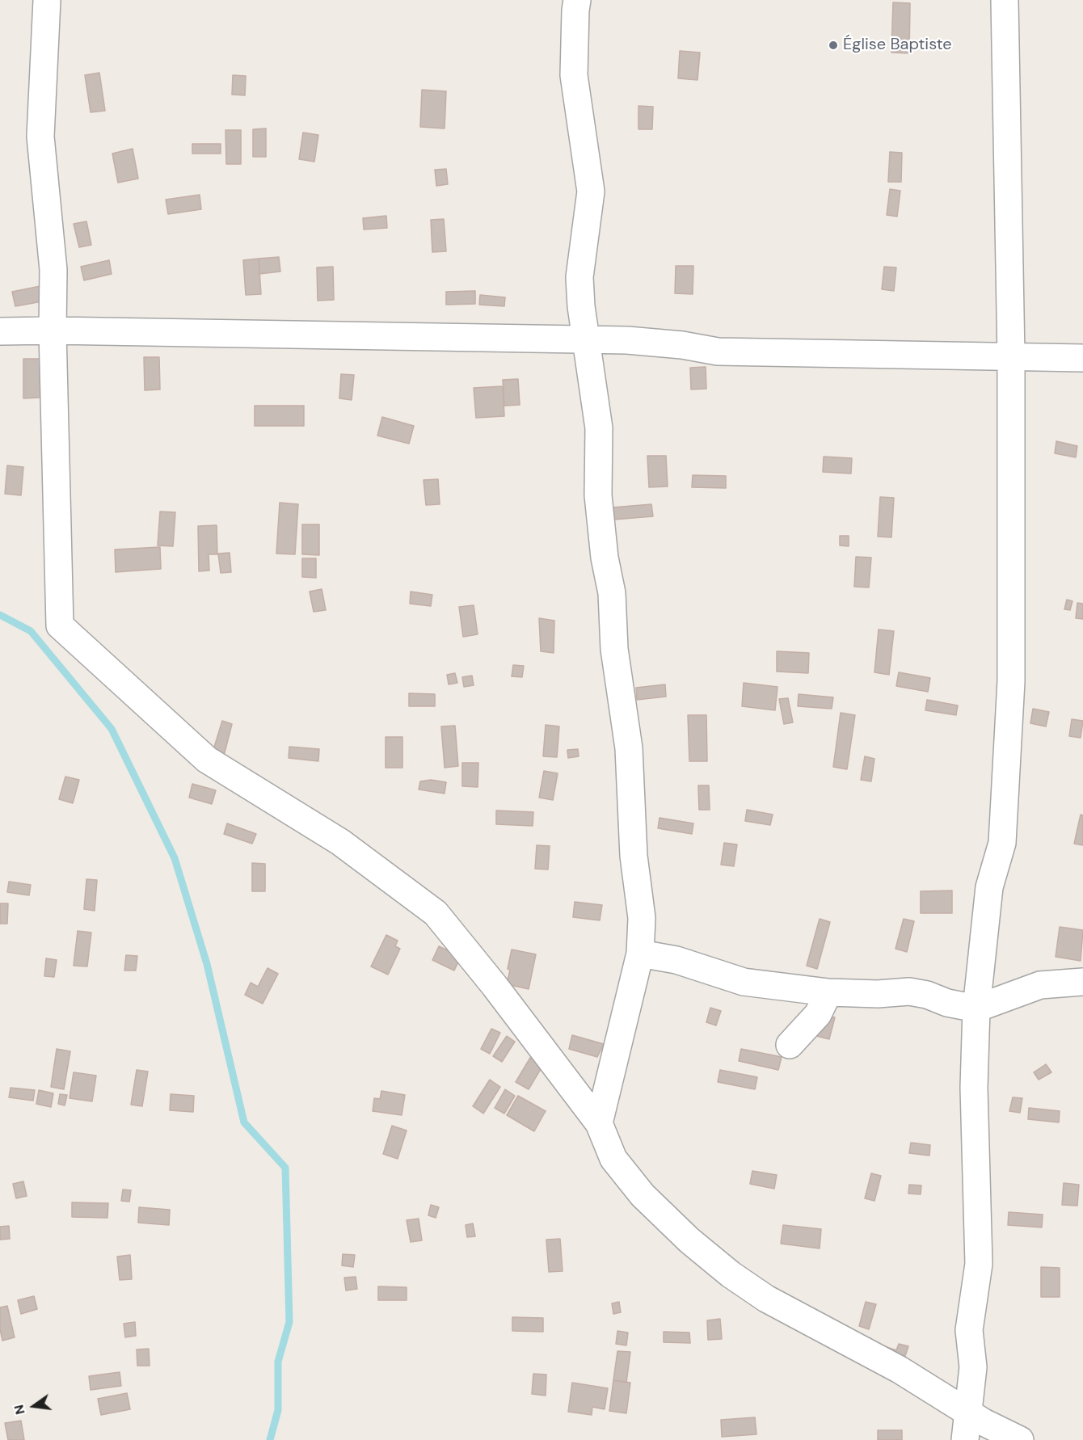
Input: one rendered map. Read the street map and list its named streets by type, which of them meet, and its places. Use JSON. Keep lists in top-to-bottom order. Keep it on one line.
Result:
{"places":["Église Baptiste"],"north":"left"}
